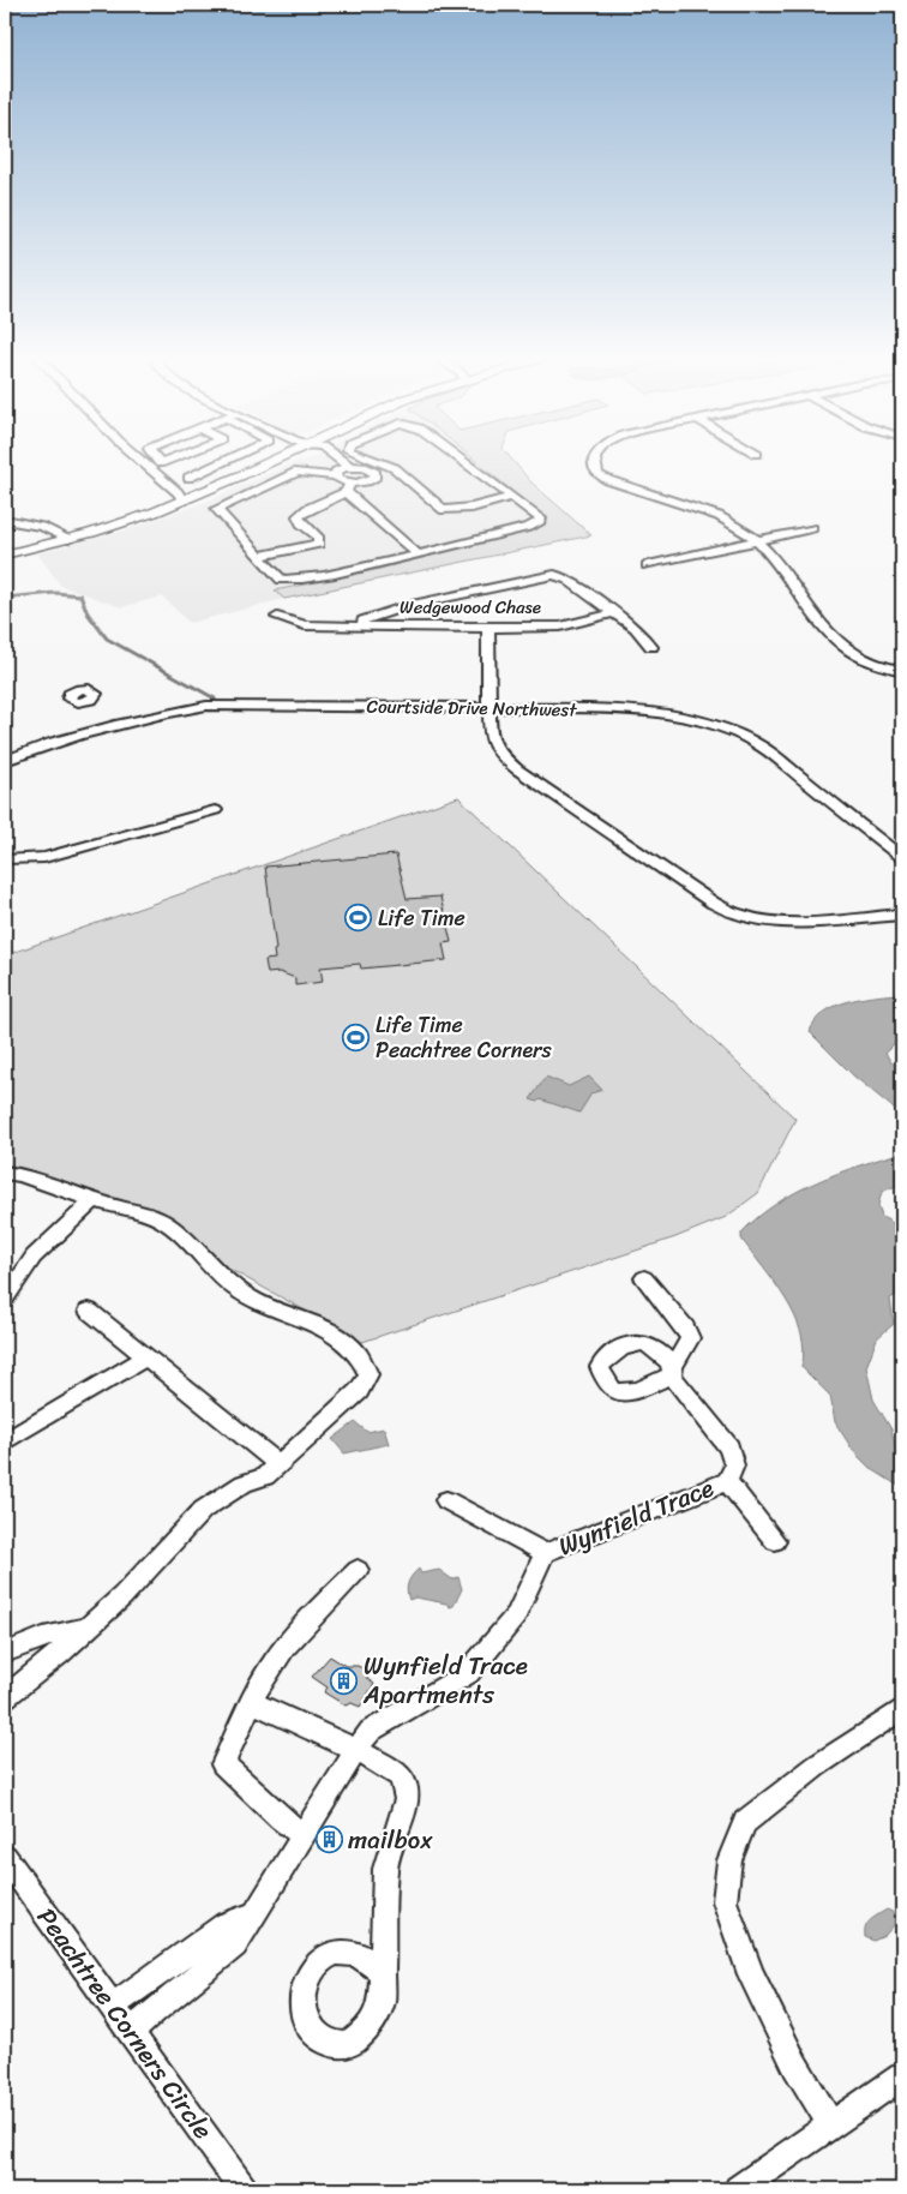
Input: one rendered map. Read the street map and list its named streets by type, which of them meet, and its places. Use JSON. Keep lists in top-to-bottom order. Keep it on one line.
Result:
{"streets":{"street":["Wedgewood Chase","Courtside Drive Northwest","Wynfield Trace","Peachtree Corners Circle"]},"crossings":[["Wynfield Trace","Peachtree Corners Circle"]],"places":{"sports":["Life Time","Life Time Peachtree Corners"],"building":["Wynfield Trace Apartments","mailbox"]}}
